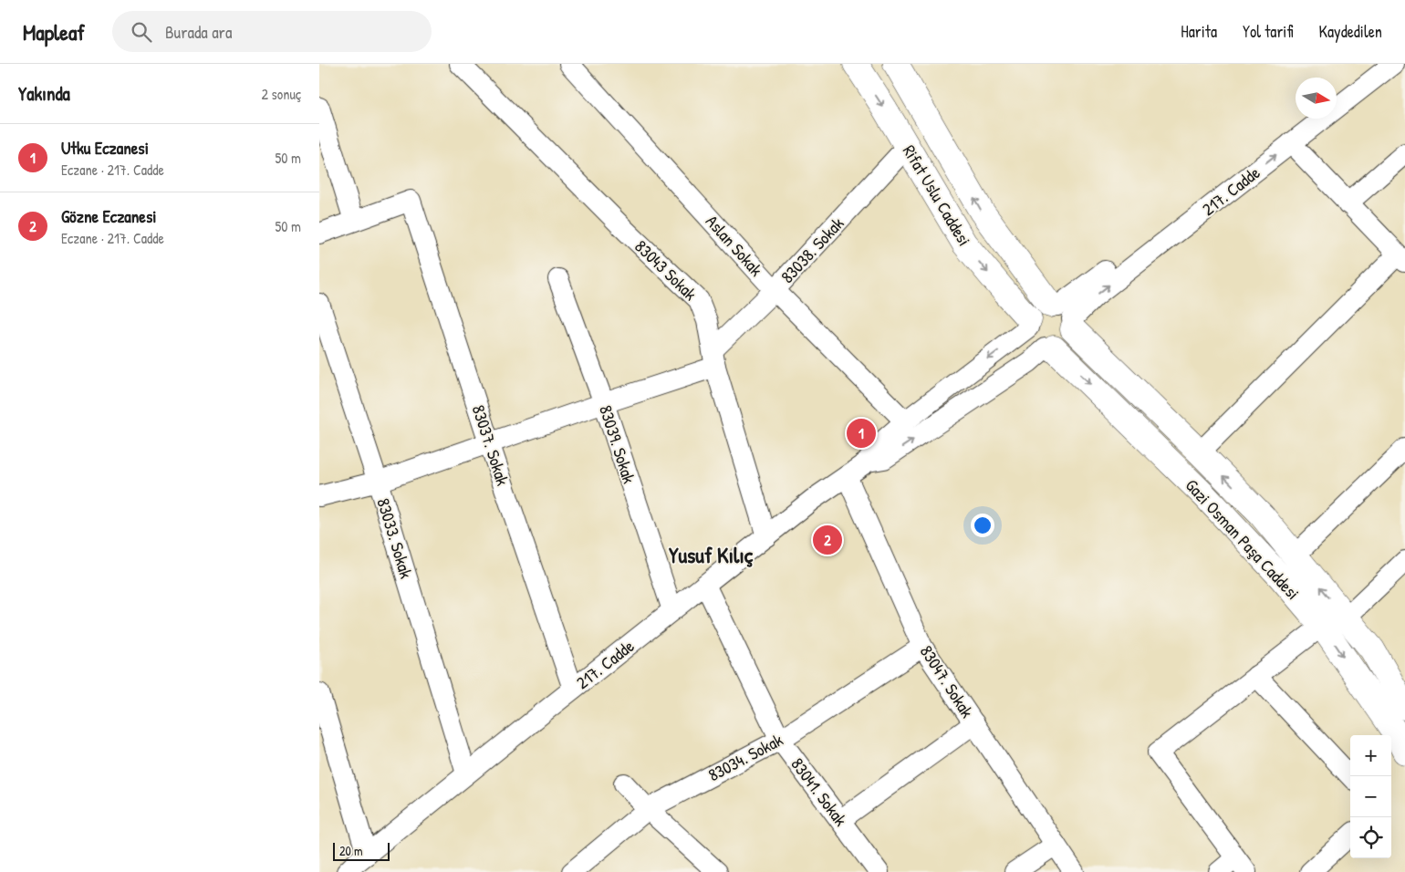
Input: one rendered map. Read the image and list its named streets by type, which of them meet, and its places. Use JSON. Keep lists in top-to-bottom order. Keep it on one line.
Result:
{"streets":{"main road":["Rifat Uslu Caddesi","Gazi Osman Paşa Caddesi"],"street":["217. Cadde","Aslan Sokak","83038. Sokak","83043 Sokak","83039. Sokak","83037. Sokak","83033. Sokak","83047. Sokak","83034. Sokak","83041. Sokak"]},"crossings":[["217. Cadde","Rifat Uslu Caddesi"],["217. Cadde","Aslan Sokak"],["217. Cadde","83043 Sokak"],["217. Cadde","83039. Sokak"],["217. Cadde","83037. Sokak"],["217. Cadde","83033. Sokak"],["217. Cadde","Gazi Osman Paşa Caddesi"],["217. Cadde","83047. Sokak"],["217. Cadde","83041. Sokak"],["Rifat Uslu Caddesi","83038. Sokak"],["Rifat Uslu Caddesi","Gazi Osman Paşa Caddesi"],["Aslan Sokak","83038. Sokak"],["83038. Sokak","83043 Sokak"],["83047. Sokak","83034. Sokak"],["83034. Sokak","83041. Sokak"]],"districts":["Yusuf Kılıç"],"scale_bar":"20 m","north":"right","page":{"header":"Mapleaf","search":"Burada ara","nav":["Harita","Yol tarifi","Kaydedilen"],"heading":["Yakında","2 sonuç"],"list":[{"mark":"1","name":"Utku Eczanesi","note":"Eczane · 217. Cadde","value":"50 m"},{"mark":"2","name":"Gözne Eczanesi","note":"Eczane · 217. Cadde","value":"50 m"}],"pins":["1","2"],"map_buttons":["+","−"],"scale":"20 m"}}
